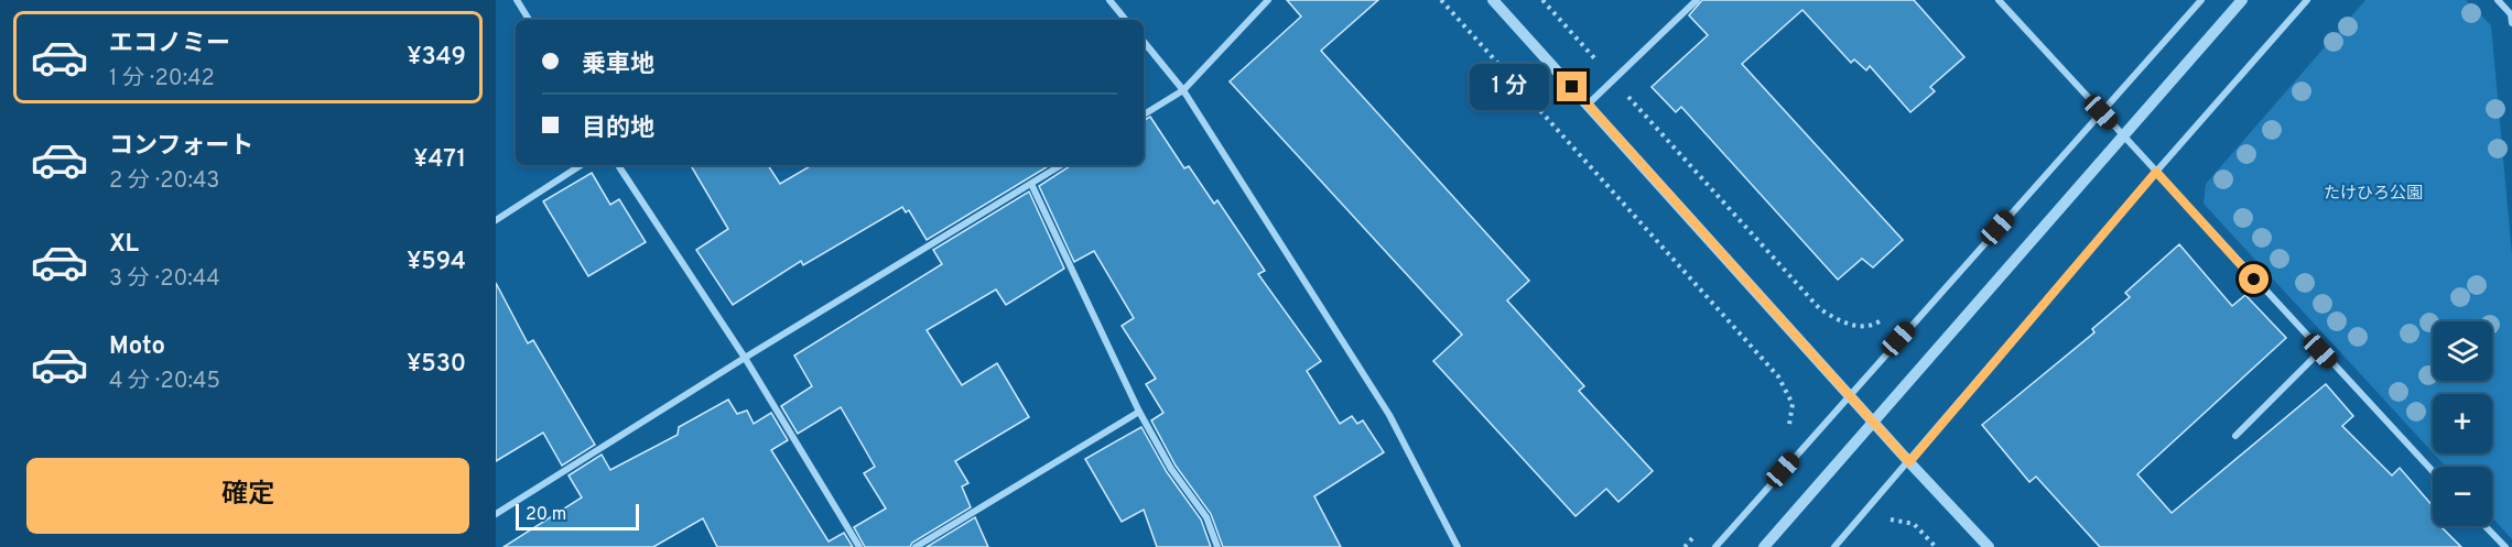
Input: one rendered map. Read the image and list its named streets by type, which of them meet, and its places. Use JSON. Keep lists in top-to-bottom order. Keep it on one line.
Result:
{"parks":["たけひろ公園"],"scale_bar":"20 m","page":{"list":[{"name":"エコノミー","note":"1 分 · 20:42","value":"¥349"},{"name":"コンフォート","note":"2 分 · 20:43","value":"¥471"},{"name":"XL","note":"3 分 · 20:44","value":"¥594"},{"name":"Moto","note":"4 分 · 20:45","value":"¥530"}],"banner":["乗車地","目的地"],"bubble":"1 分","map_buttons":["+","−"],"buttons":"確定","scale":"20 m"}}
